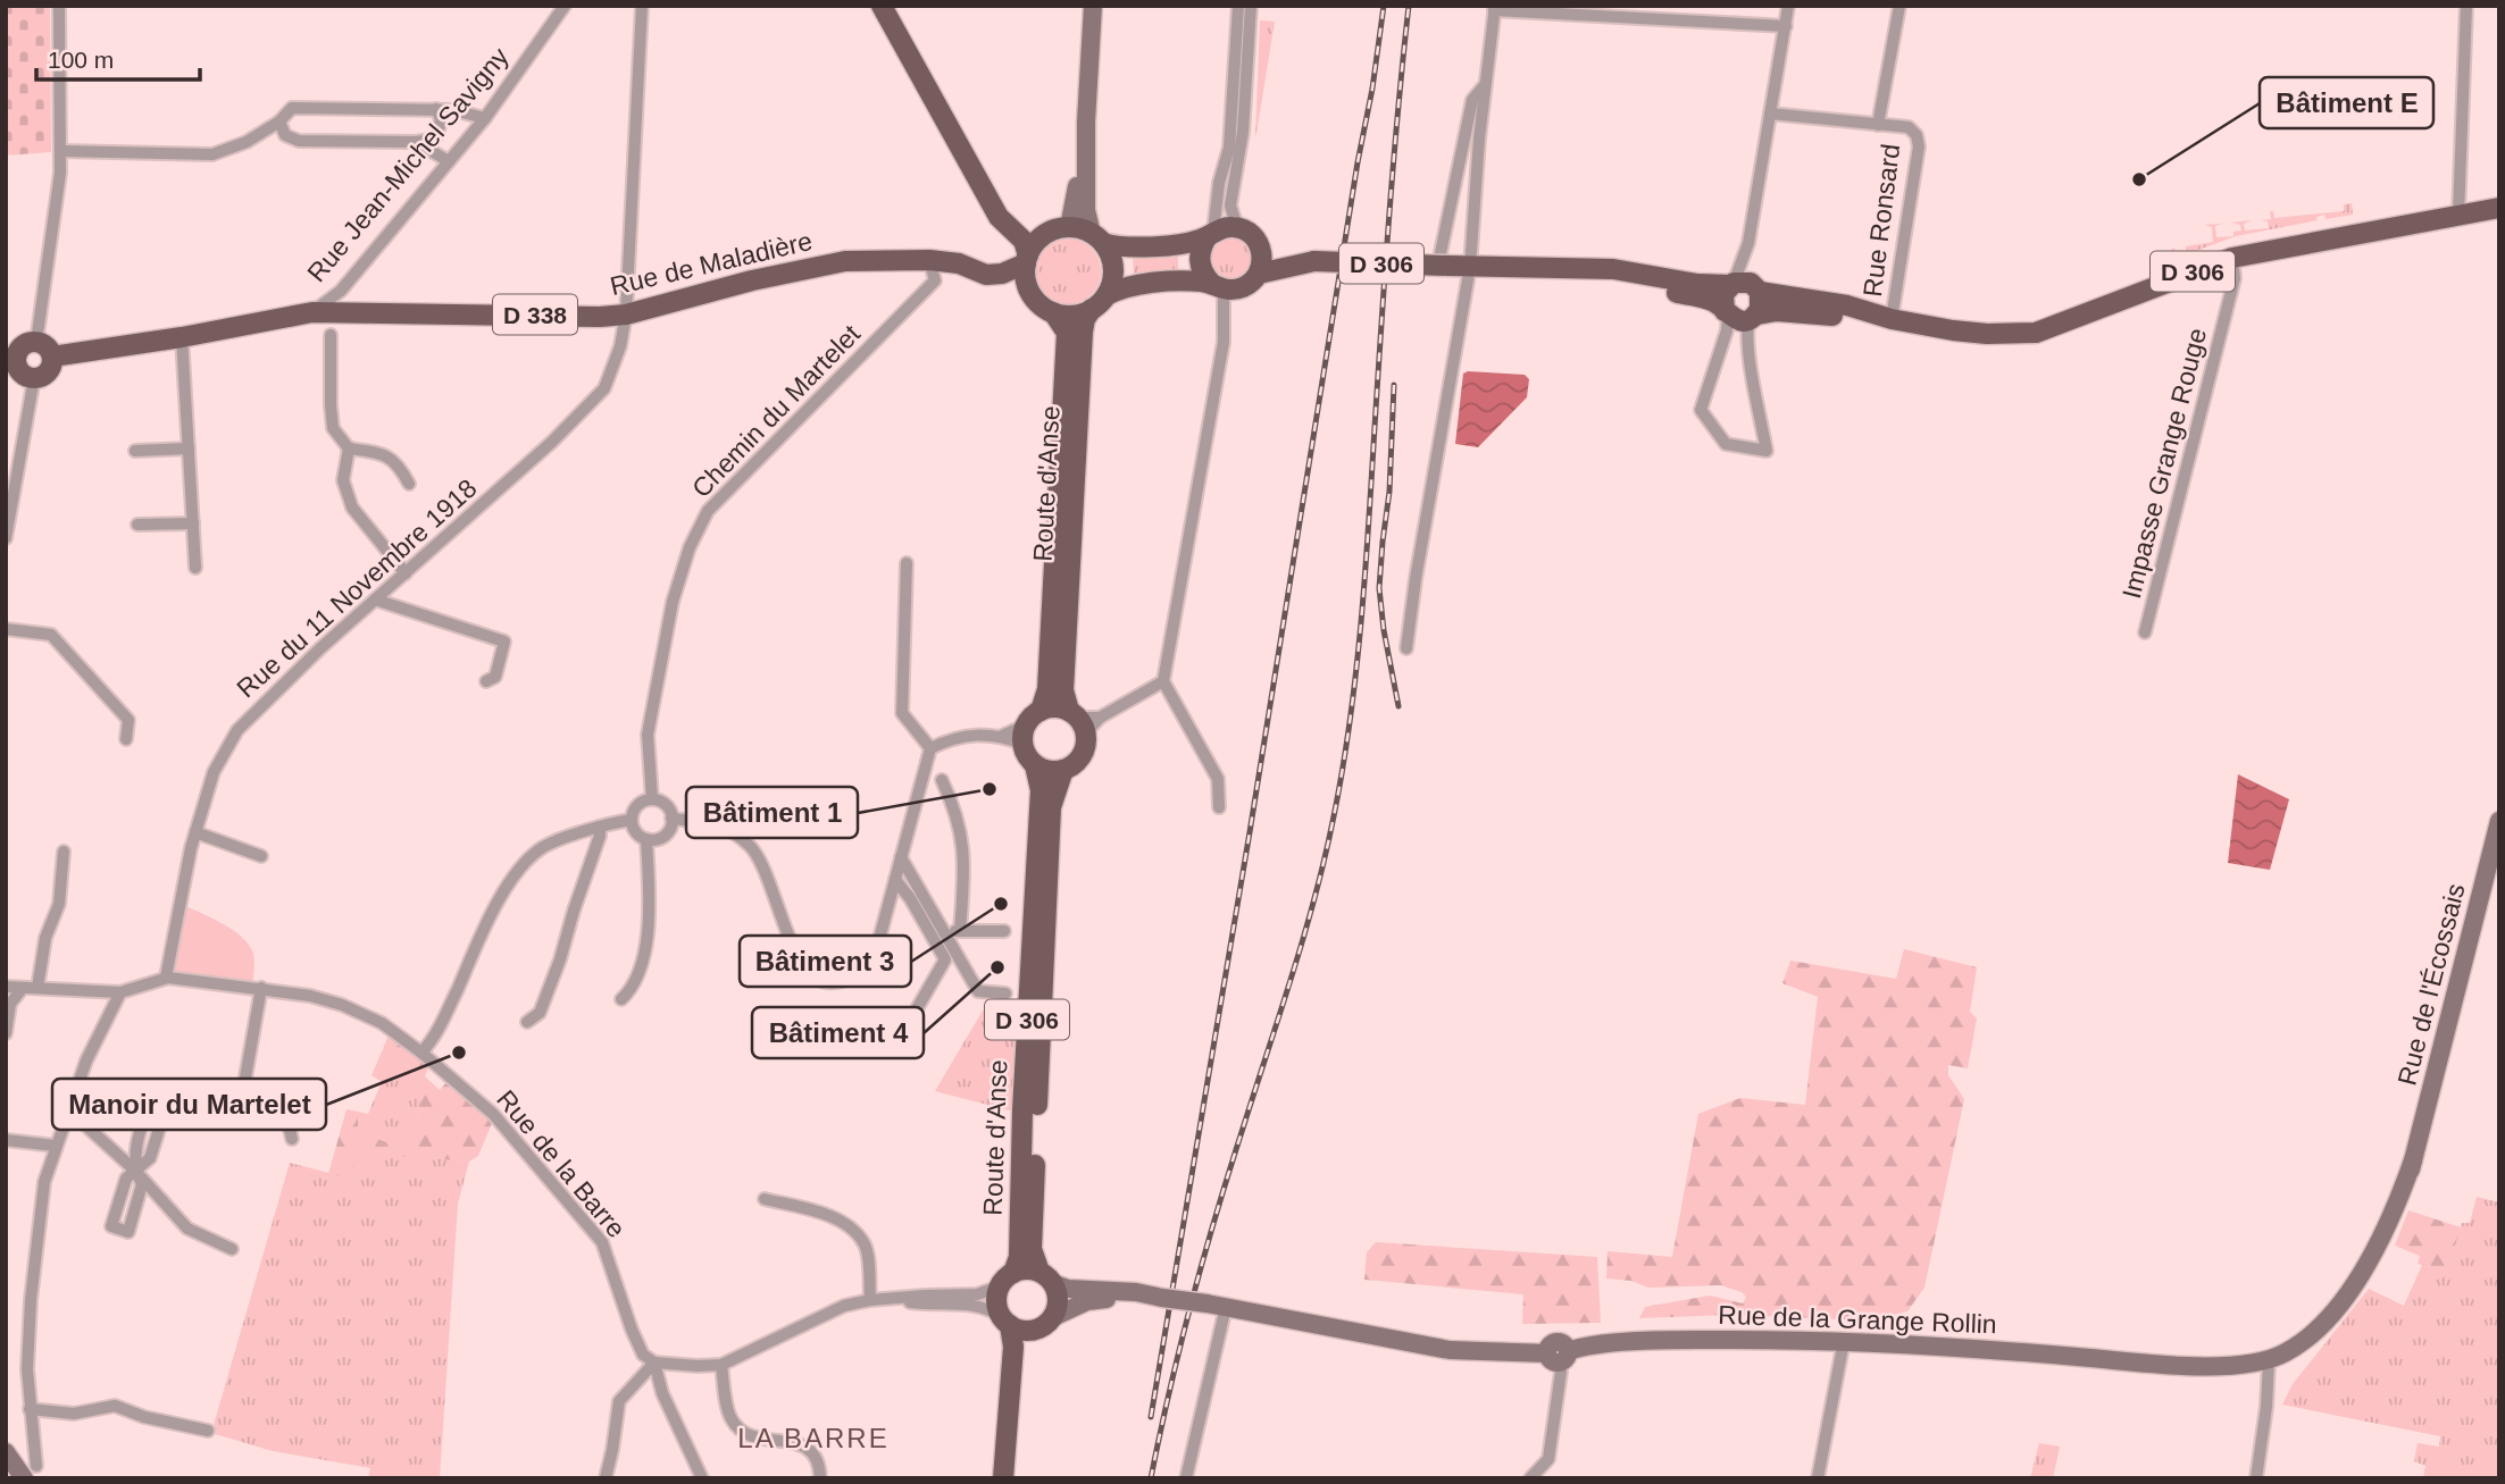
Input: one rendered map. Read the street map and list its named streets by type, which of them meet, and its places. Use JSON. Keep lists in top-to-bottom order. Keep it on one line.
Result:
{"streets":{"main road":["Rue de Maladière","D 306","D 338","Route d'Anse","Rue de l'Écossais","Rue de la Grange Rollin"],"street":["Rue Jean-Michel Savigny","Rue Ronsard","Chemin du Martelet","Impasse Grange Rouge","Rue du 11 Novembre 1918","Rue de la Barre"]},"crossings":[["Rue Jean-Michel Savigny","Rue de Maladière"],["Rue Jean-Michel Savigny","D 338"],["Rue Ronsard","D 306"],["Rue de Maladière","D 338"],["Rue de Maladière","Chemin du Martelet"],["Rue de Maladière","Route d'Anse"],["Rue de Maladière","Rue du 11 Novembre 1918"],["D 306","Impasse Grange Rouge"],["Route d'Anse","Rue de la Grange Rollin"],["Rue du 11 Novembre 1918","Rue de la Barre"],["Rue de l'Écossais","Rue de la Grange Rollin"]],"districts":["LA BARRE"],"places":["Bâtiment E","Bâtiment 1","Bâtiment 3","Bâtiment 4","Manoir du Martelet"],"scale_bar":"100 m"}
